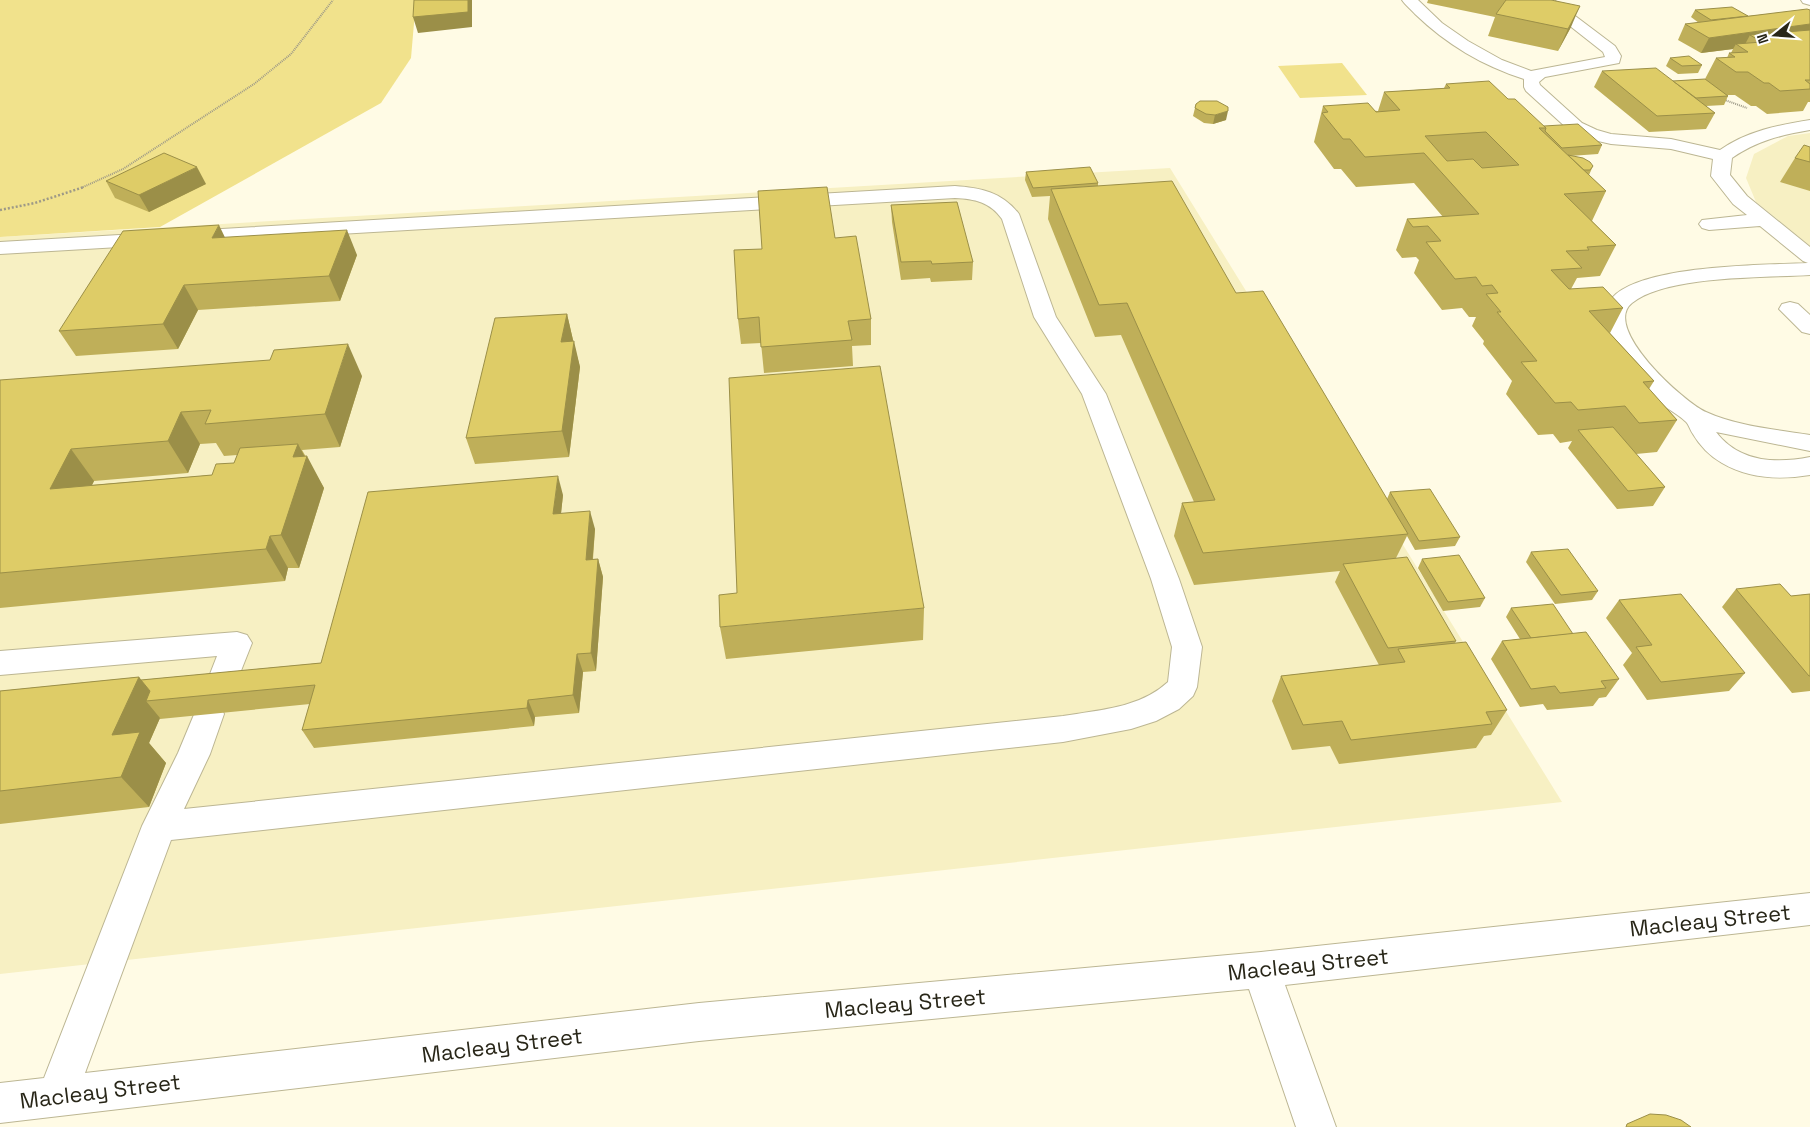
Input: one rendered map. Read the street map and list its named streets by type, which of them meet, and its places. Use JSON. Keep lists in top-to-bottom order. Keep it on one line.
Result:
{"streets":{"street":["Macleay Street"]},"north":"left"}
